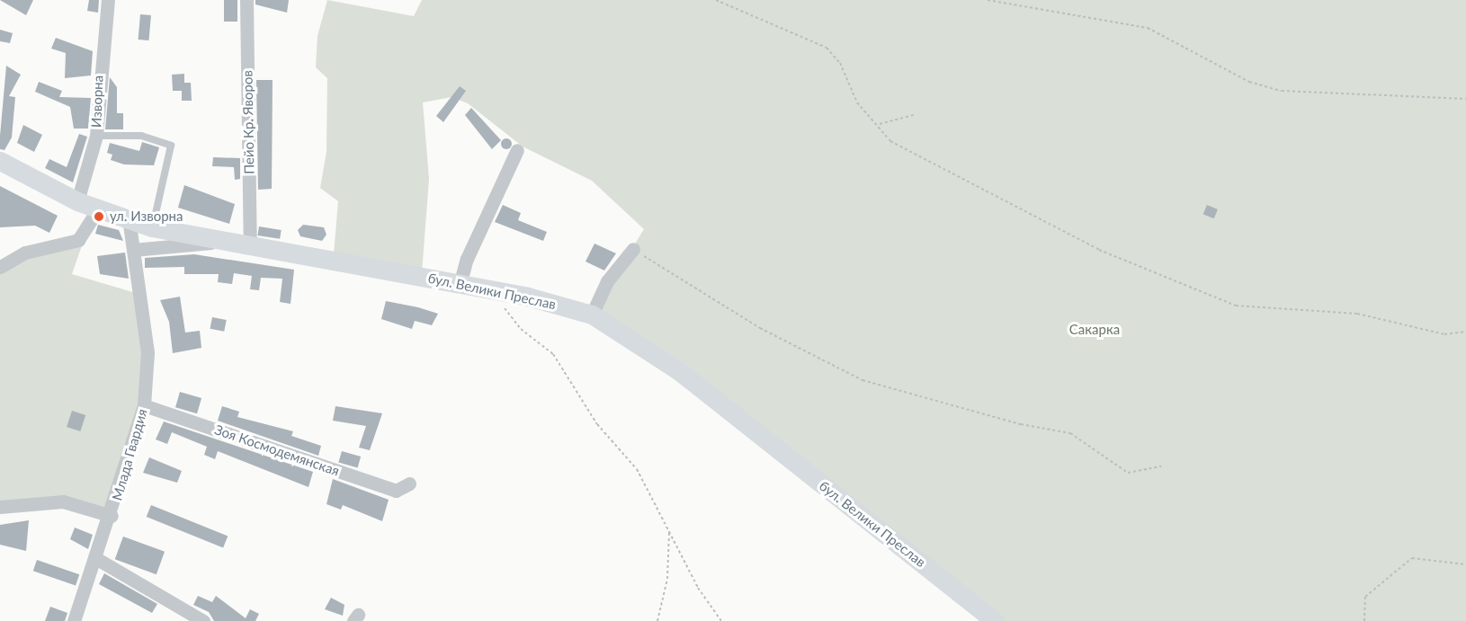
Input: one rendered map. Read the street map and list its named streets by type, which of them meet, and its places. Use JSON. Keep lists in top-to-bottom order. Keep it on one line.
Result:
{"streets":{"main road":["бул. Велики Преслав"],"street":["Изворна","Пейо Кр. Яворов","Зоя Космодемянская","Млада Гвардия"]},"crossings":[["Изворна","бул. Велики Преслав"],["Пейо Кр. Яворов","бул. Велики Преслав"],["бул. Велики Преслав","Млада Гвардия"],["Зоя Космодемянская","Млада Гвардия"]],"parks":["Сакарка"],"places":["ул. Изворна"]}
